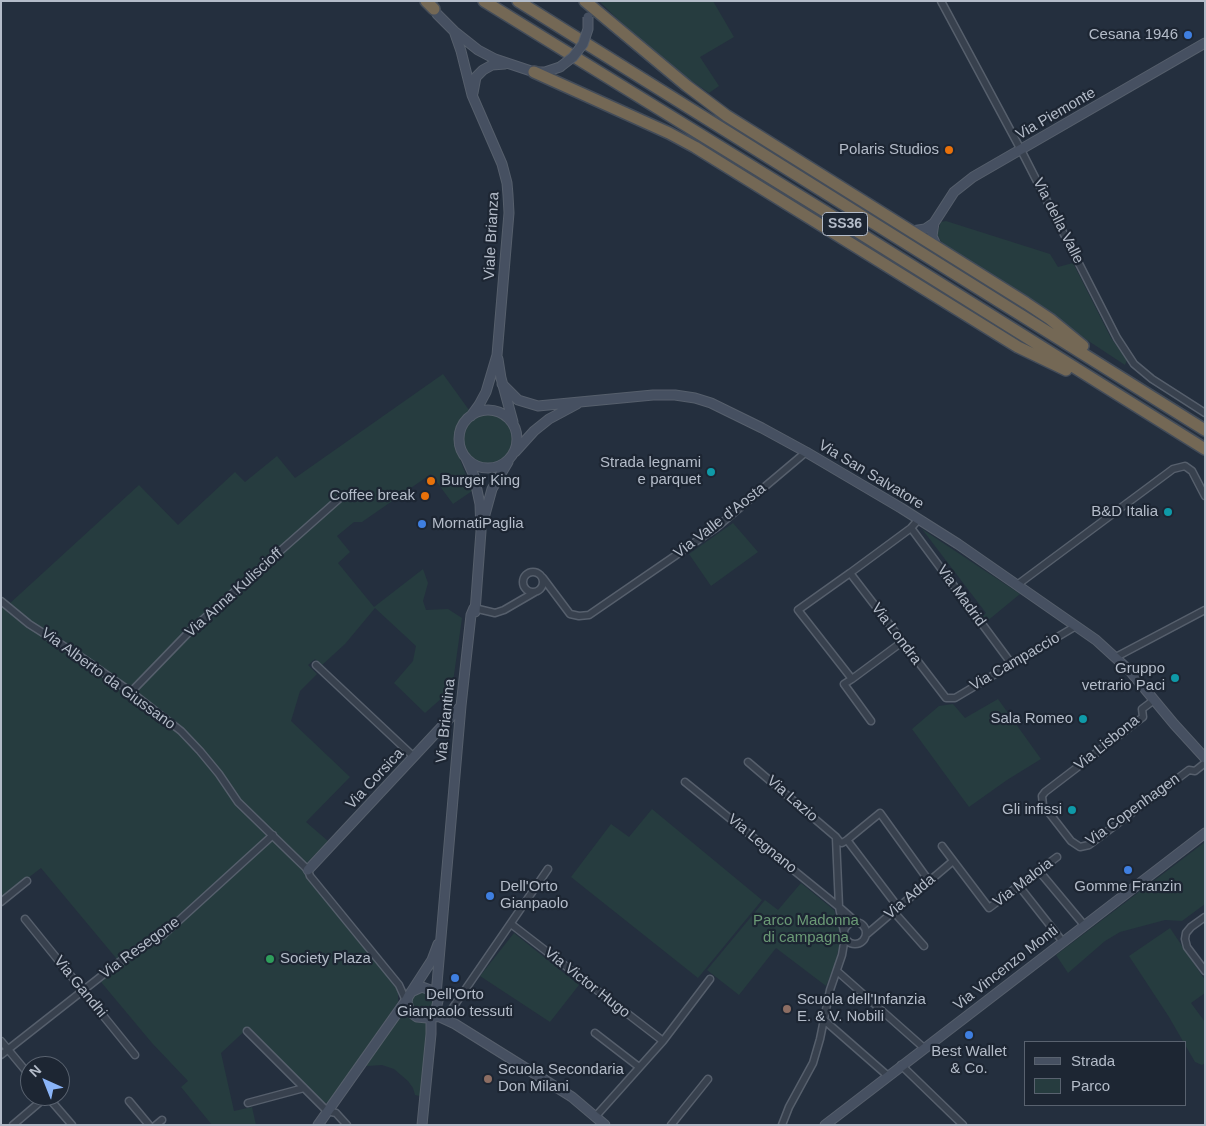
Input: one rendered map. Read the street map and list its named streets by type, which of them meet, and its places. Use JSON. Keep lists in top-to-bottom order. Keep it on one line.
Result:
{"streets":{"highway":["SS36"],"street":["Via Piemonte","Via della Valle","Viale Brianza","Via San Salvatore","Via Valle d'Aosta","Via Anna Kuliscioff","Via Madrid","Via Londra","Via Campaccio","Via Alberto da Giussano","Via Briantina","Via Lisbona","Via Corsica","Via Lazio","Via Copenhagen","Via Legnano","Via Maloia","Via Adda","Via Resegone","Via Vincenzo Monti","Via Victor Hugo","Via Gandhi"]},"crossings":[["Via Piemonte","Via della Valle"],["Via San Salvatore","Via Valle d'Aosta"],["Via San Salvatore","Via Campaccio"],["Via San Salvatore","Via Briantina"],["Via San Salvatore","Via Lisbona"],["Via Anna Kuliscioff","Via Alberto da Giussano"],["Via Madrid","Via Campaccio"],["Via Londra","Via Campaccio"],["Via Alberto da Giussano","Via Briantina"],["Via Alberto da Giussano","Via Corsica"],["Via Alberto da Giussano","Via Resegone"],["Via Briantina","Via Corsica"],["Via Lisbona","Via Copenhagen"],["Via Maloia","Via Adda"],["Via Resegone","Via Gandhi"]],"parks":["Parco Madonna di campagna"],"places":["Cesana 1946","Polaris Studios","Strada legnami e parquet","Burger King","Coffee break","B&D Italia","MornatiPaglia","Gruppo vetrario Paci","Sala Romeo","Gli infissi","Gomme Franzin","Dell'Orto Gianpaolo","Society Plaza","Dell'Orto Gianpaolo tessuti","Scuola dell'Infanzia E. & V. Nobili","Best Wallet & Co.","Scuola Secondaria Don Milani"],"legend":["Strada","Parco"],"north":"top left"}
